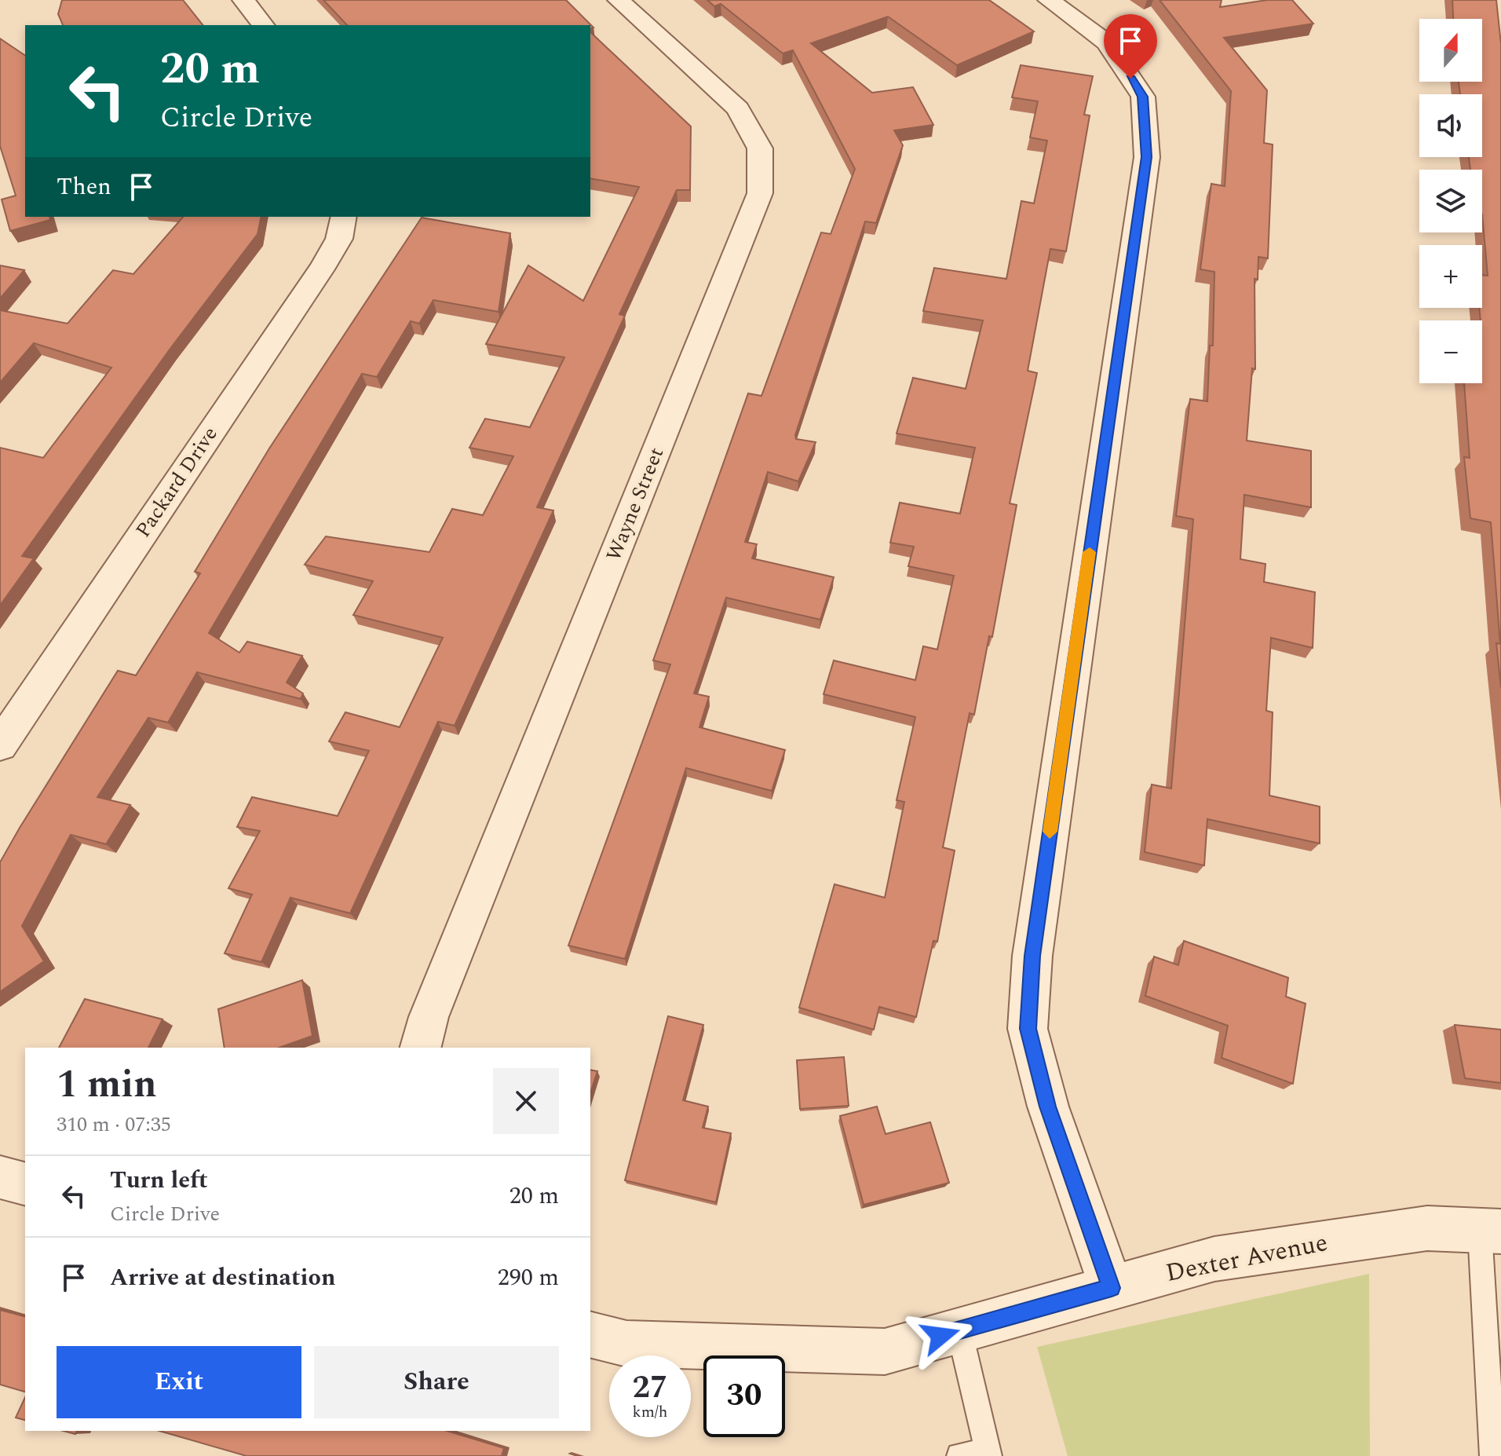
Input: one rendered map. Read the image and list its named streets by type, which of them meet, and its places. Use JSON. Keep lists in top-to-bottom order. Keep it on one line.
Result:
{"streets":{"street":["Packard Drive","Wayne Street","Dexter Avenue"]},"north":"top","page":{"map_buttons":["+","−"],"turn":["20 m","Circle Drive"],"then":"Then","heading":["1 min","310 m · 07:35"],"list":[{"name":"Turn left","note":"Circle Drive","value":"20 m"},{"name":"Arrive at destination","value":"290 m"}],"buttons":["Exit","Share"],"speed":"27 km/h","limit":"30"}}
